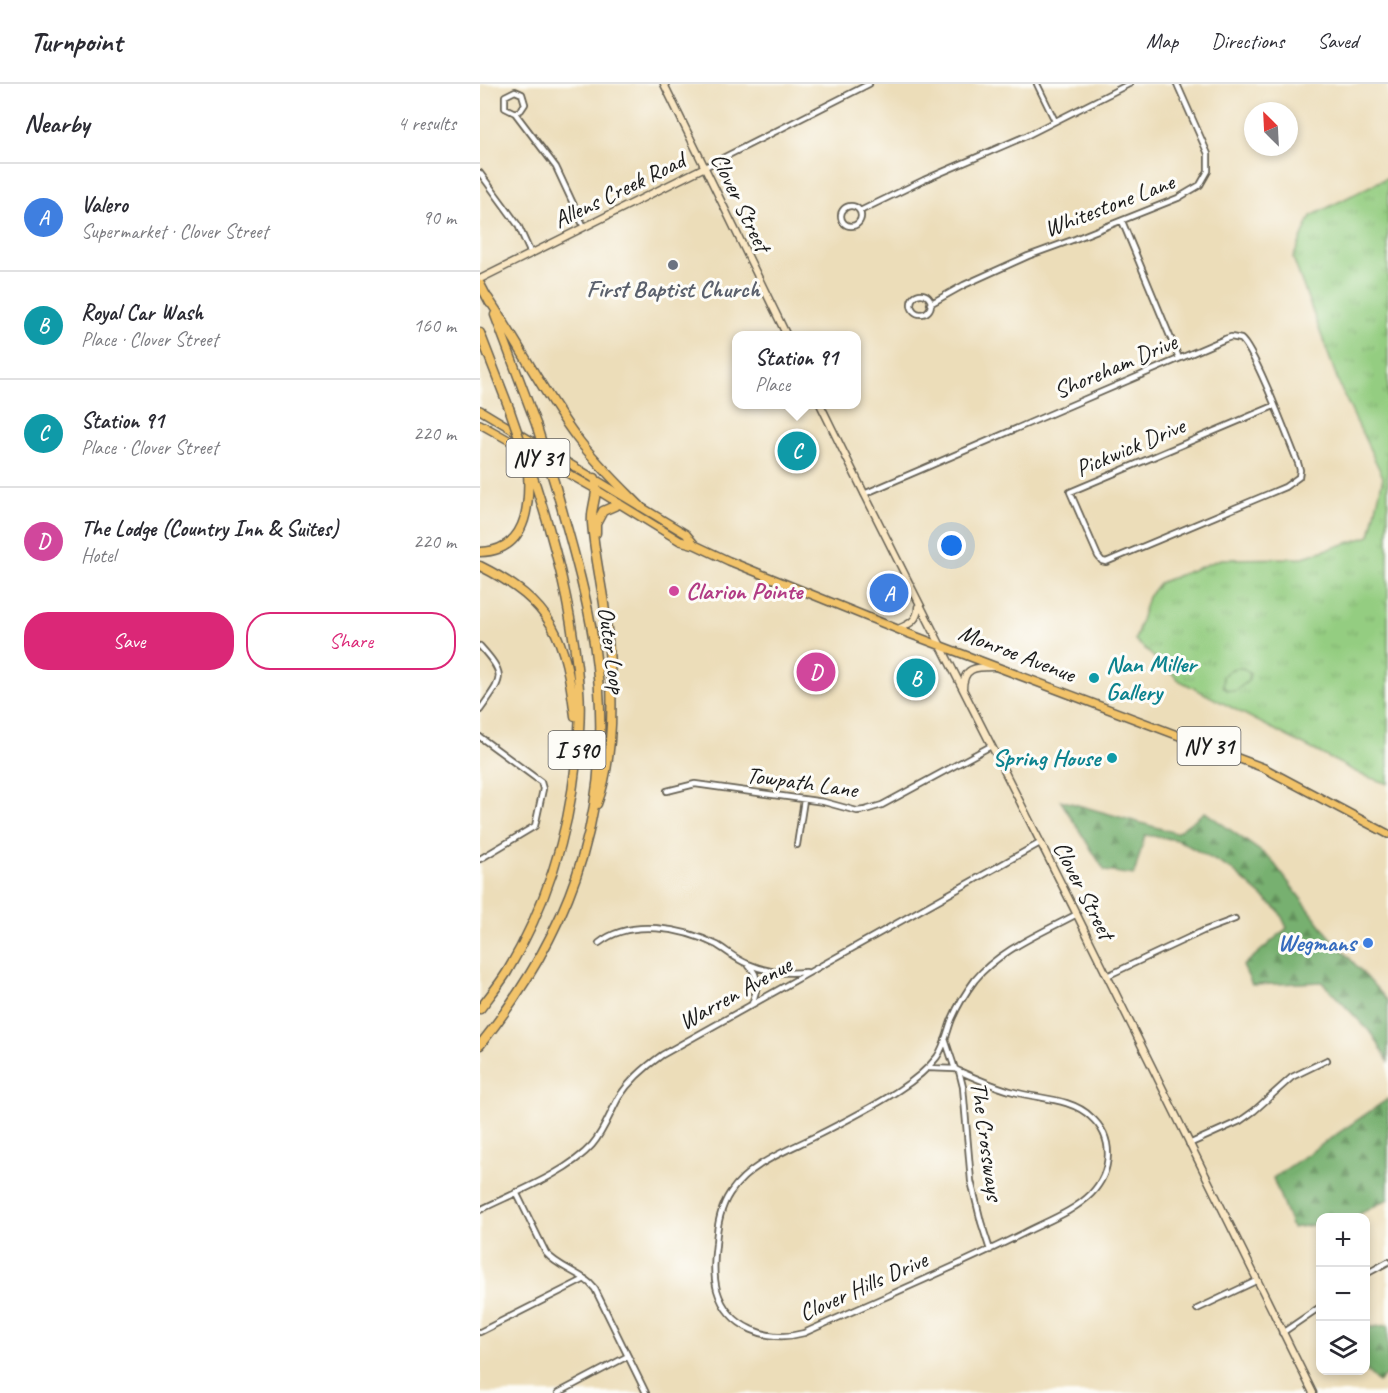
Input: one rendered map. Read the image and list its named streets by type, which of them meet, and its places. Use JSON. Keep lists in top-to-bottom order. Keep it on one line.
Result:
{"streets":{"highway":["Outer Loop","I 590"],"main road":["Allens Creek Road","Clover Street","NY 31","Monroe Avenue"],"street":["Whitestone Lane","Shoreham Drive","Pickwick Drive","Towpath Lane","Warren Avenue","The Crossways","Clover Hills Drive"]},"crossings":[["Allens Creek Road","Clover Street"],["Clover Street","Shoreham Drive"],["Clover Street","Monroe Avenue"],["Clover Street","Towpath Lane"],["Clover Street","Warren Avenue"],["Clover Street","Clover Hills Drive"],["Shoreham Drive","Pickwick Drive"],["The Crossways","Clover Hills Drive"]],"places":["First Baptist Church","Clarion Pointe","Nan Miller Gallery","Spring House","Wegmans"],"north":"top left","page":{"header":"Turnpoint","nav":["Map","Directions","Saved"],"heading":["Nearby","4 results"],"list":[{"mark":"A","name":"Valero","note":"Supermarket · Clover Street","value":"90 m"},{"mark":"B","name":"Royal Car Wash","note":"Place · Clover Street","value":"160 m"},{"mark":"C","name":"Station 91","note":"Place · Clover Street","value":"220 m"},{"mark":"D","name":"The Lodge (Country Inn & Suites)","note":"Hotel","value":"220 m"}],"popup":["Station 91","Place"],"pins":["C","A","D","B"],"buttons":["Save","Share"],"map_buttons":["+","−"]}}
